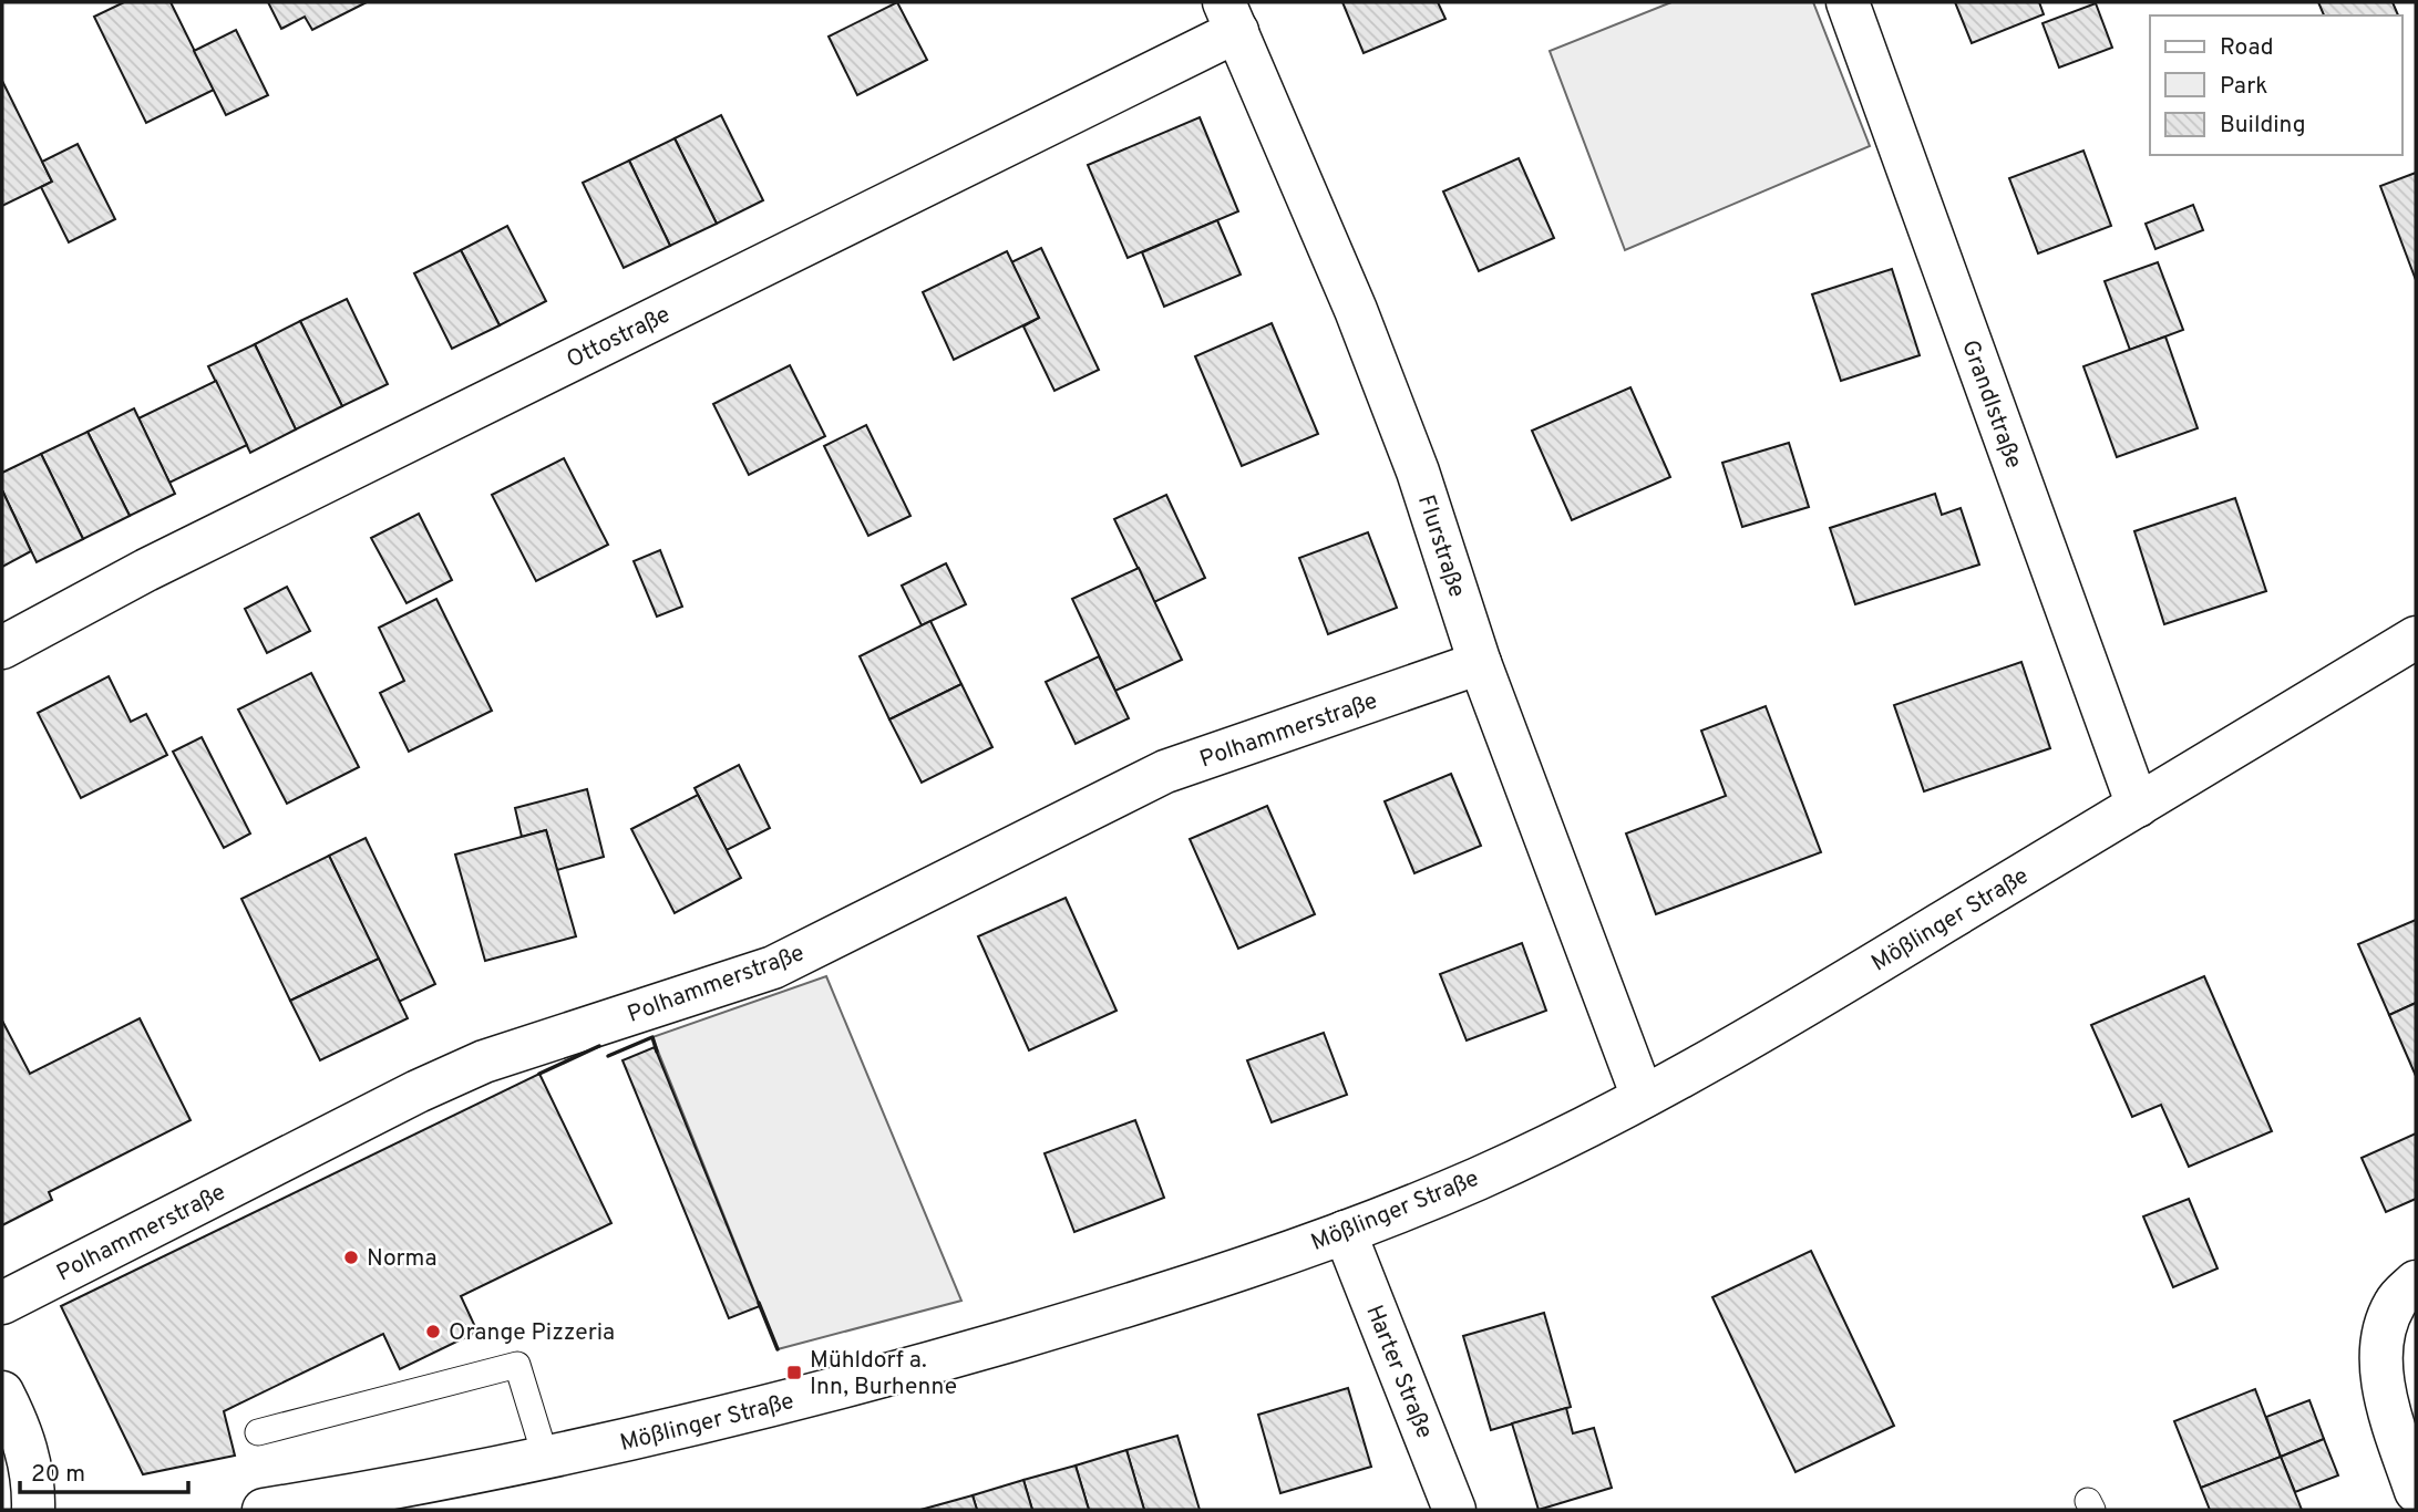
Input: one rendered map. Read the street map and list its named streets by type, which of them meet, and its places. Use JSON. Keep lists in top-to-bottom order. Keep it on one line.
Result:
{"streets":{"street":["Ottostraße","Grandlstraße","Flurstraße","Polhammerstraße","Mößlinger Straße","Harter Straße"]},"crossings":[["Ottostraße","Flurstraße"],["Grandlstraße","Mößlinger Straße"],["Flurstraße","Polhammerstraße"],["Flurstraße","Mößlinger Straße"],["Mößlinger Straße","Harter Straße"]],"places":{"other":["Norma","Orange Pizzeria"],"transit":["Mühldorf a. Inn, Burhenne"]},"legend":["Road","Park","Building"],"scale_bar":"20 m"}
